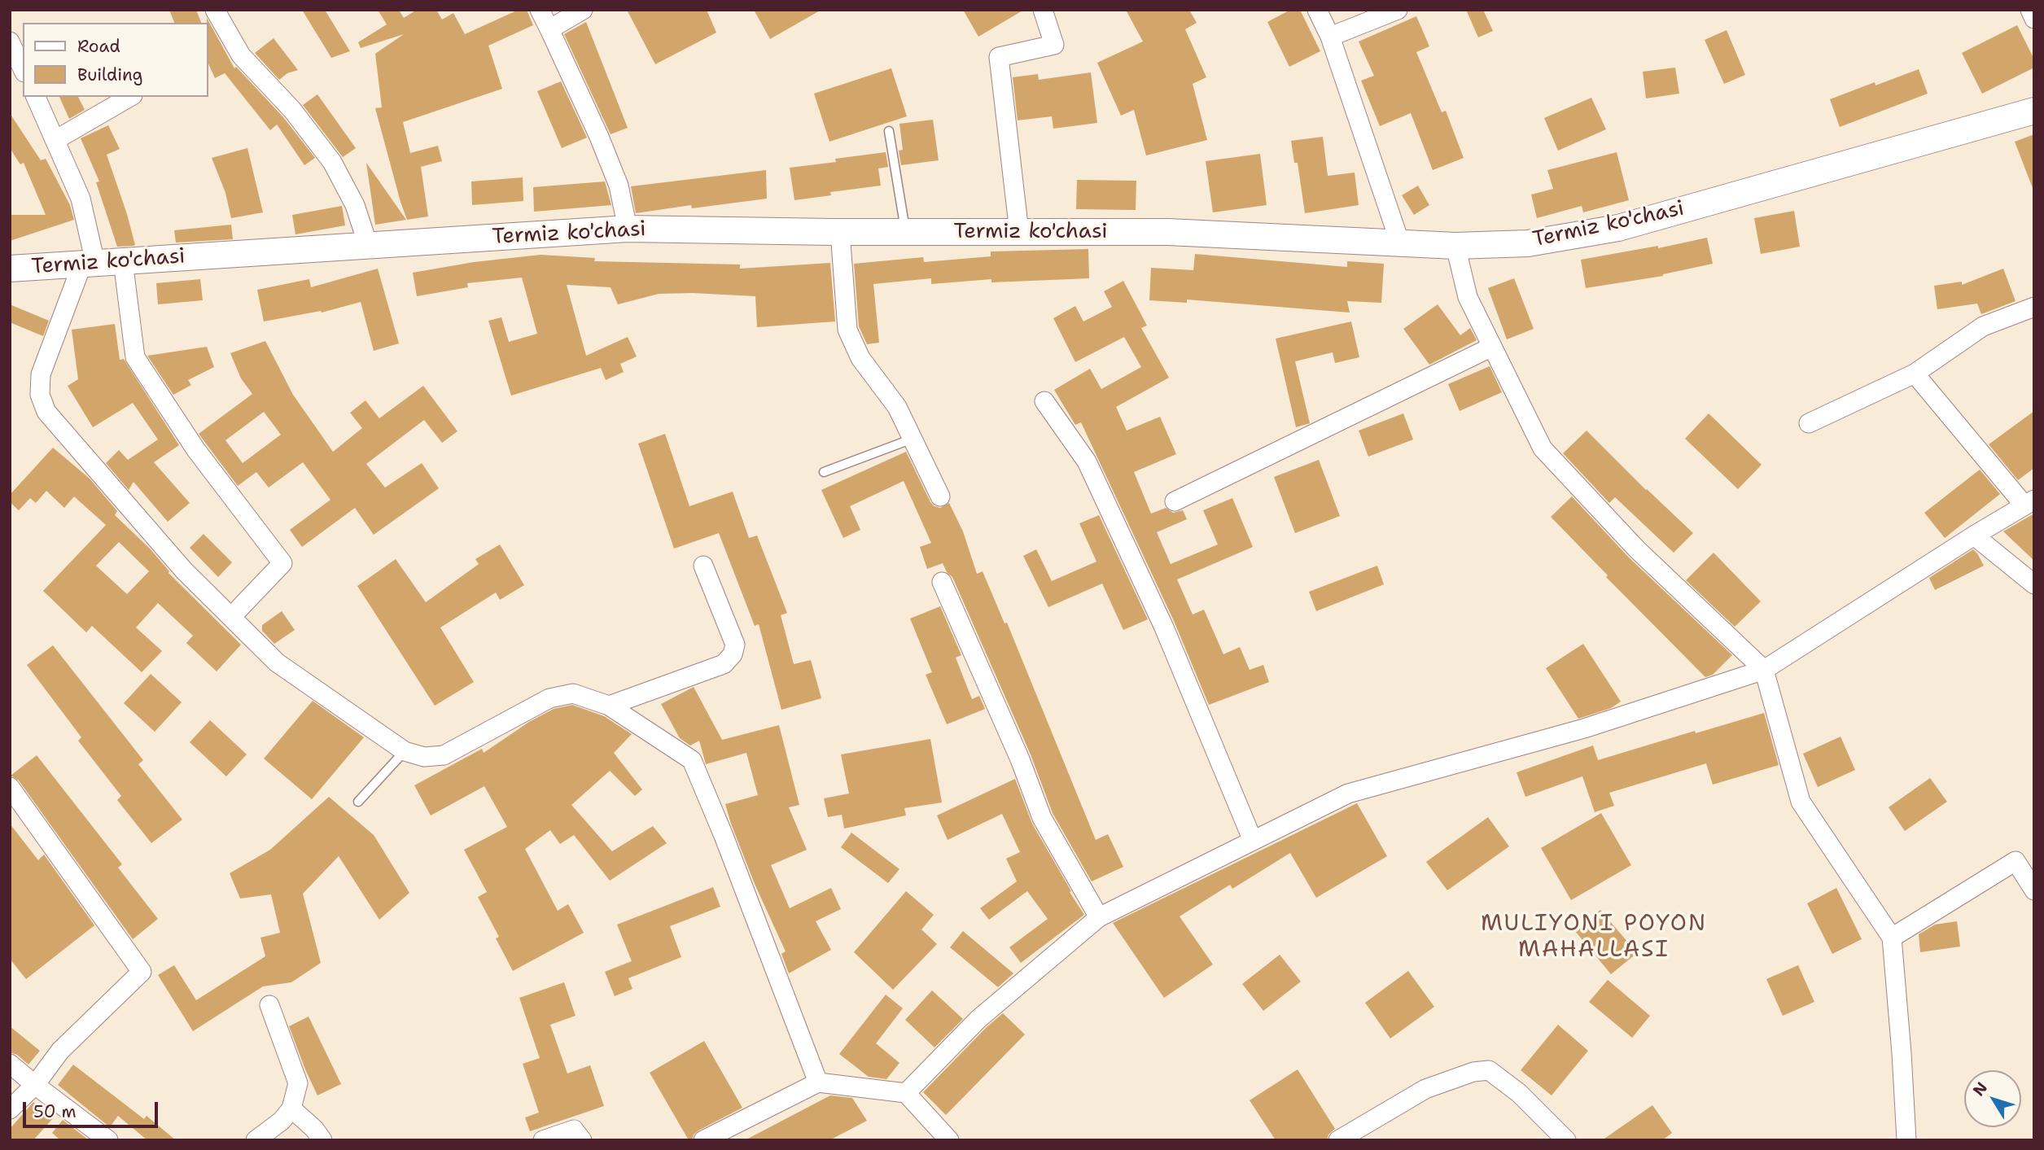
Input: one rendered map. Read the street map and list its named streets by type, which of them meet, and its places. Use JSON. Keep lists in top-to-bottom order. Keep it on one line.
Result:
{"streets":{"main road":["Termiz ko'chasi"]},"districts":["MULIYONI POYON MAHALLASI"],"legend":["Road","Building"],"scale_bar":"50 m","north":"top left"}
